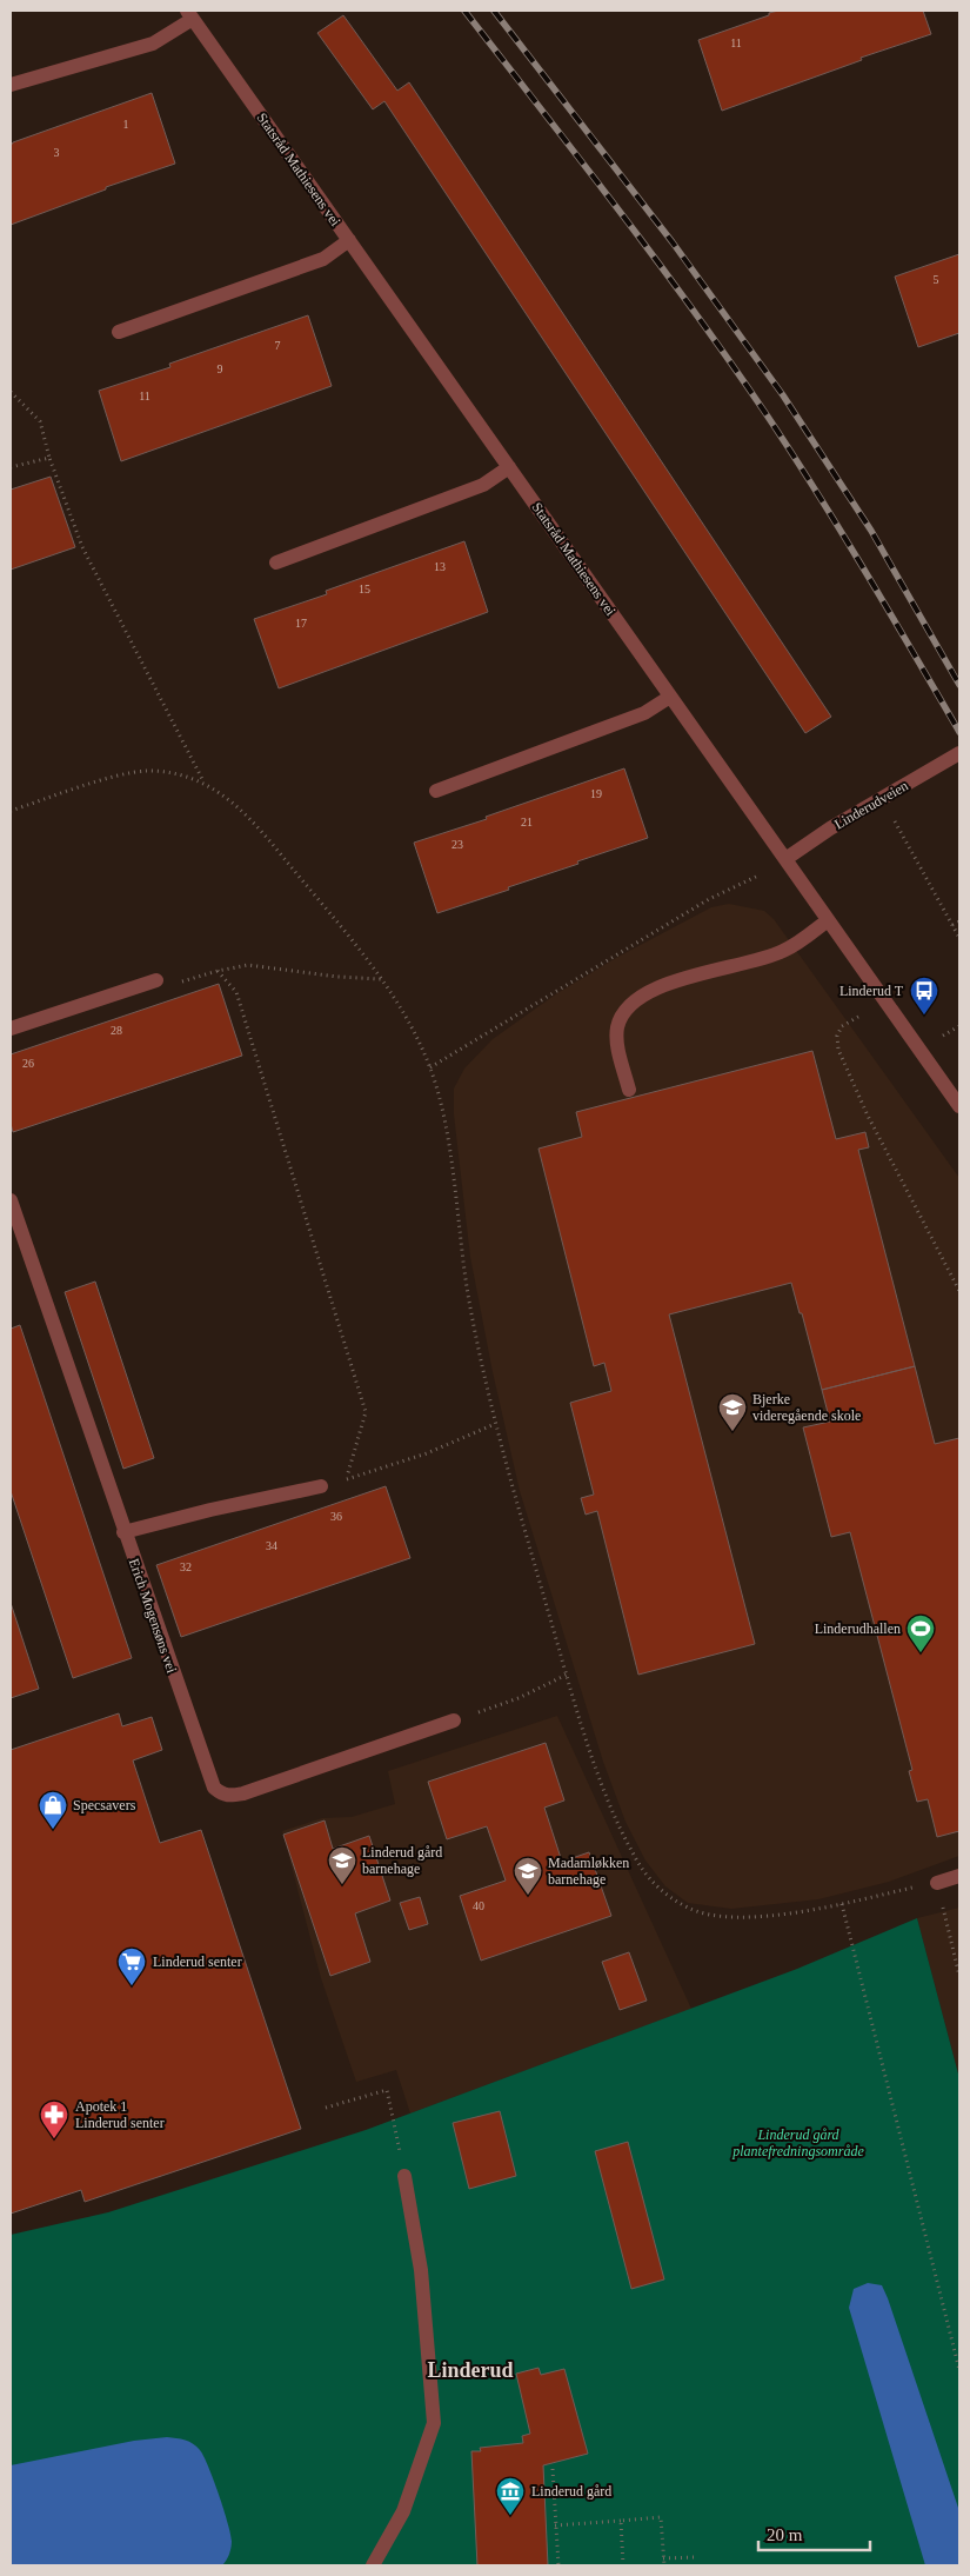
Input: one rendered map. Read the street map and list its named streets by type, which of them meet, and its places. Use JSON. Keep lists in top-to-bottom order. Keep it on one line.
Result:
{"streets":{"street":["Statsråd Mathiesens vei","Linderudveien","Erich Mogensøns vei"]},"crossings":[["Statsråd Mathiesens vei","Linderudveien"]],"districts":["Linderud"],"parks":["Linderud gård plantefredningsområde"],"places":{"bus stop":["Linderud T"],"school or university":["Bjerke videregående skole","Linderud gård barnehage","Madamløkken barnehage"],"sports":["Linderudhallen"],"shop":["Specsavers"],"supermarket":["Linderud senter"],"pharmacy":["Apotek 1 Linderud senter"],"museum":["Linderud gård"]},"house_numbers":["11","1","3","5","7","9","11","13","15","17","19","21","23","28","26","36","34","32","40"],"scale_bar":"20 m"}
